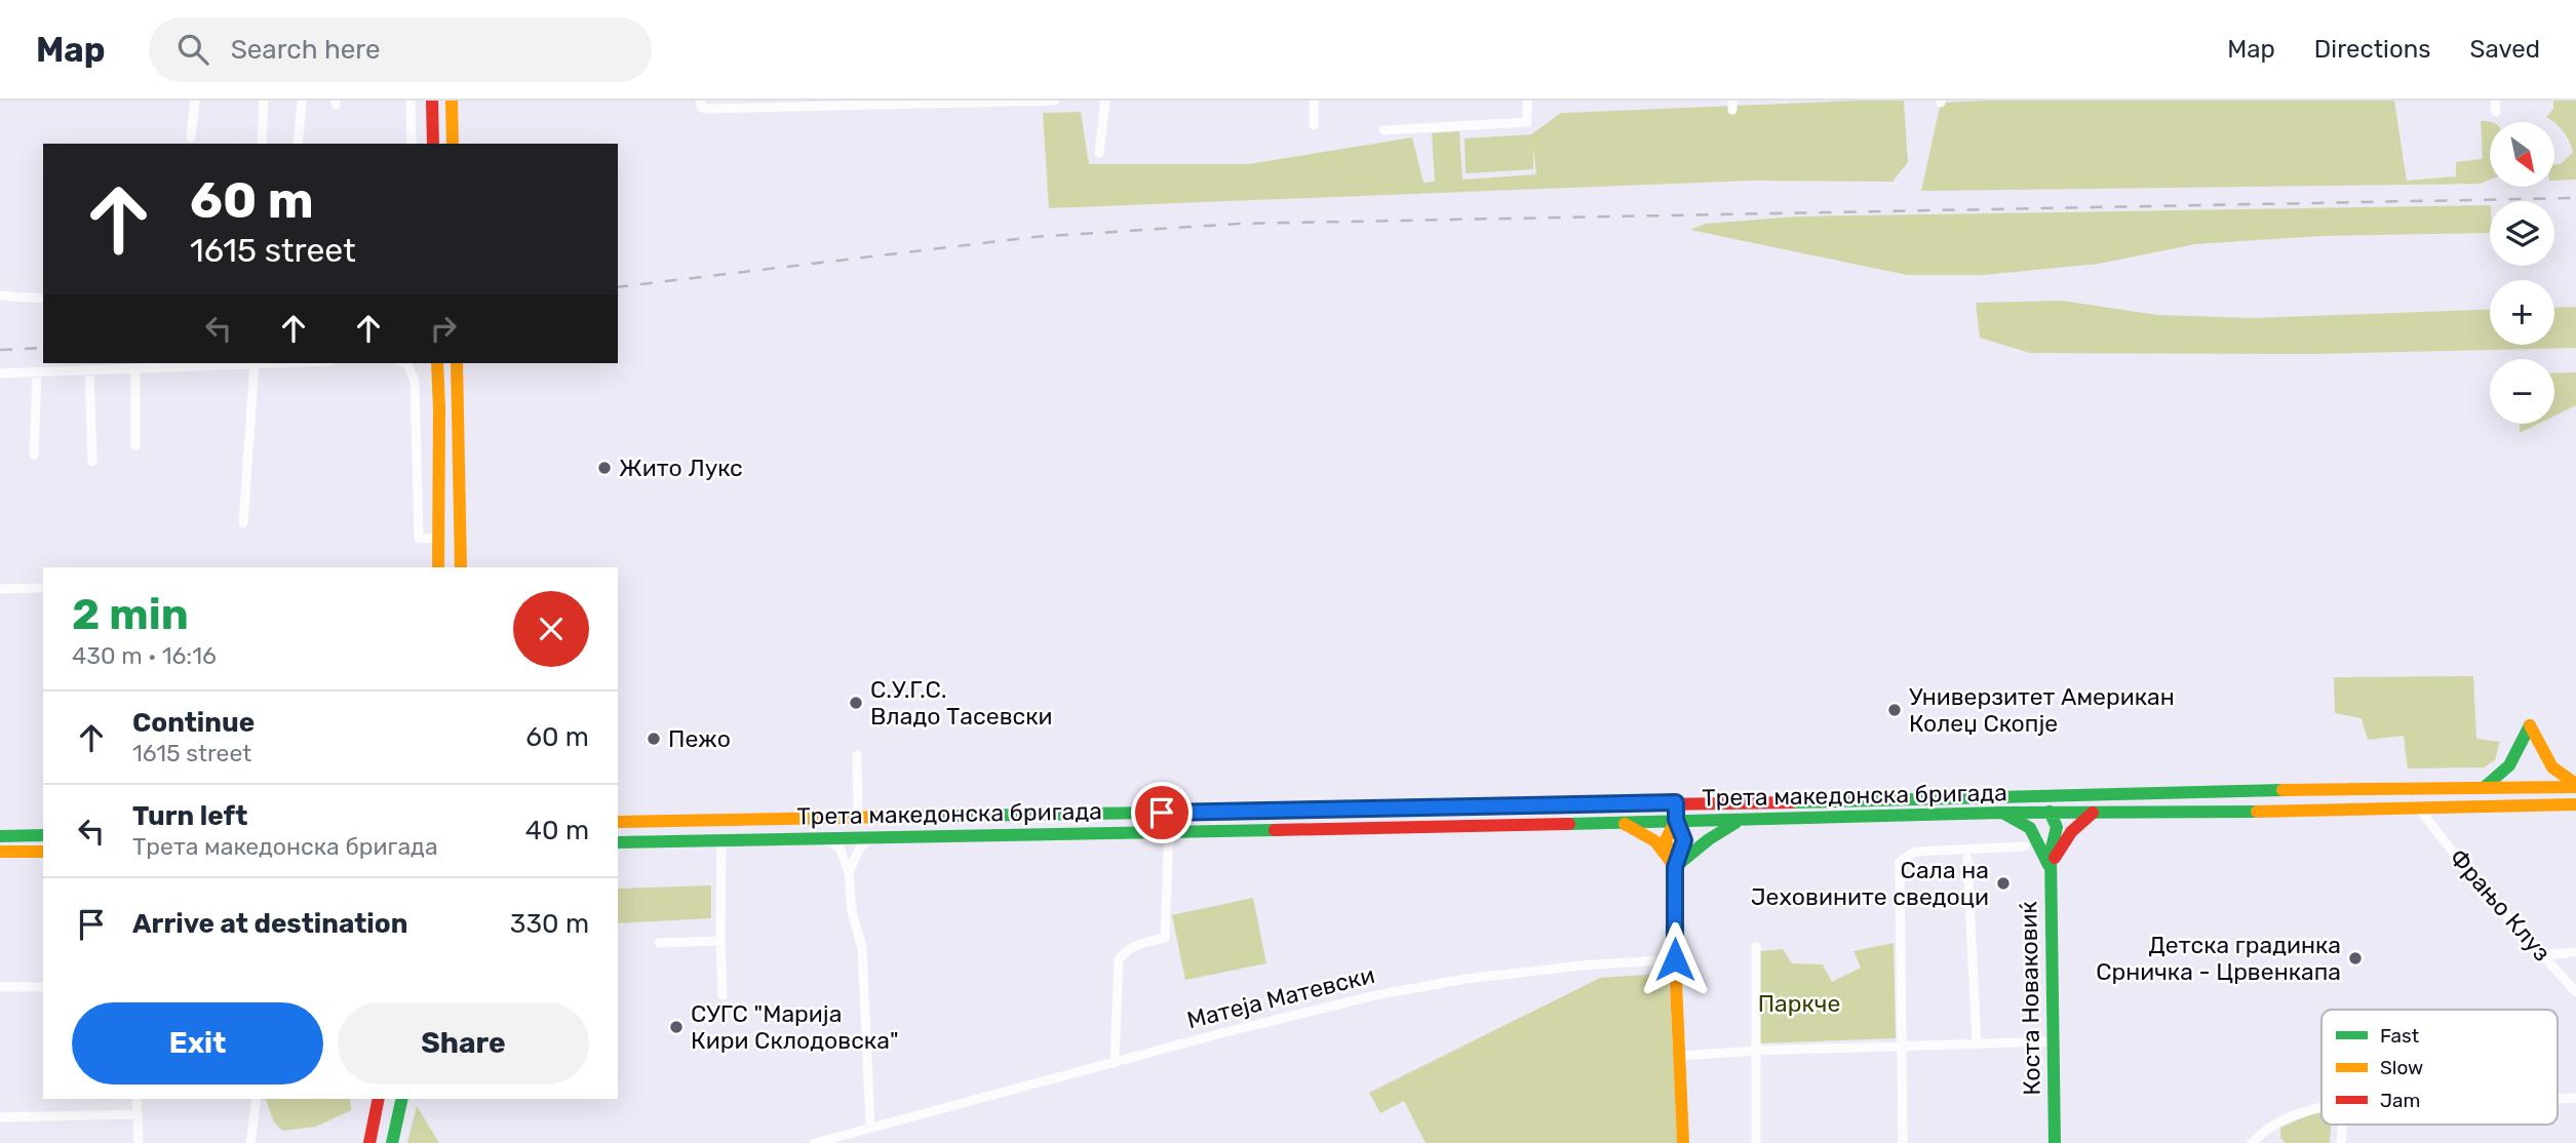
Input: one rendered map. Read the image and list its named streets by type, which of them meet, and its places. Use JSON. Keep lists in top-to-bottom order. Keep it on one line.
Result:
{"streets":{"street":["Трета македонска бригада","Фрањо Клуз","Матеја Матевски","Коста Новаковиќ"]},"crossings":[["Трета македонска бригада","Фрањо Клуз"],["Трета македонска бригада","Коста Новаковиќ"]],"parks":["Паркче"],"places":["Жито Лукс","С.У.Г.С. Владо Тасевски","Универзитет Американ Колеџ Скопје","Пежо","Сала на Јеховините сведоци","Детска градинка Срничка - Црвенкапа","СУГС \"Марија Кири Склодовска\""],"legend":["Fast","Slow","Jam"],"north":"bottom right","page":{"header":"Map","search":"Search here","nav":["Map","Directions","Saved"],"map_buttons":["+","−"],"turn":["60 m","1615 street"],"heading":["2 min","430 m · 16:16"],"list":[{"name":"Continue","note":"1615 street","value":"60 m"},{"name":"Turn left","note":"Трета македонска бригада","value":"40 m"},{"name":"Arrive at destination","value":"330 m"}],"buttons":["Exit","Share"]}}
